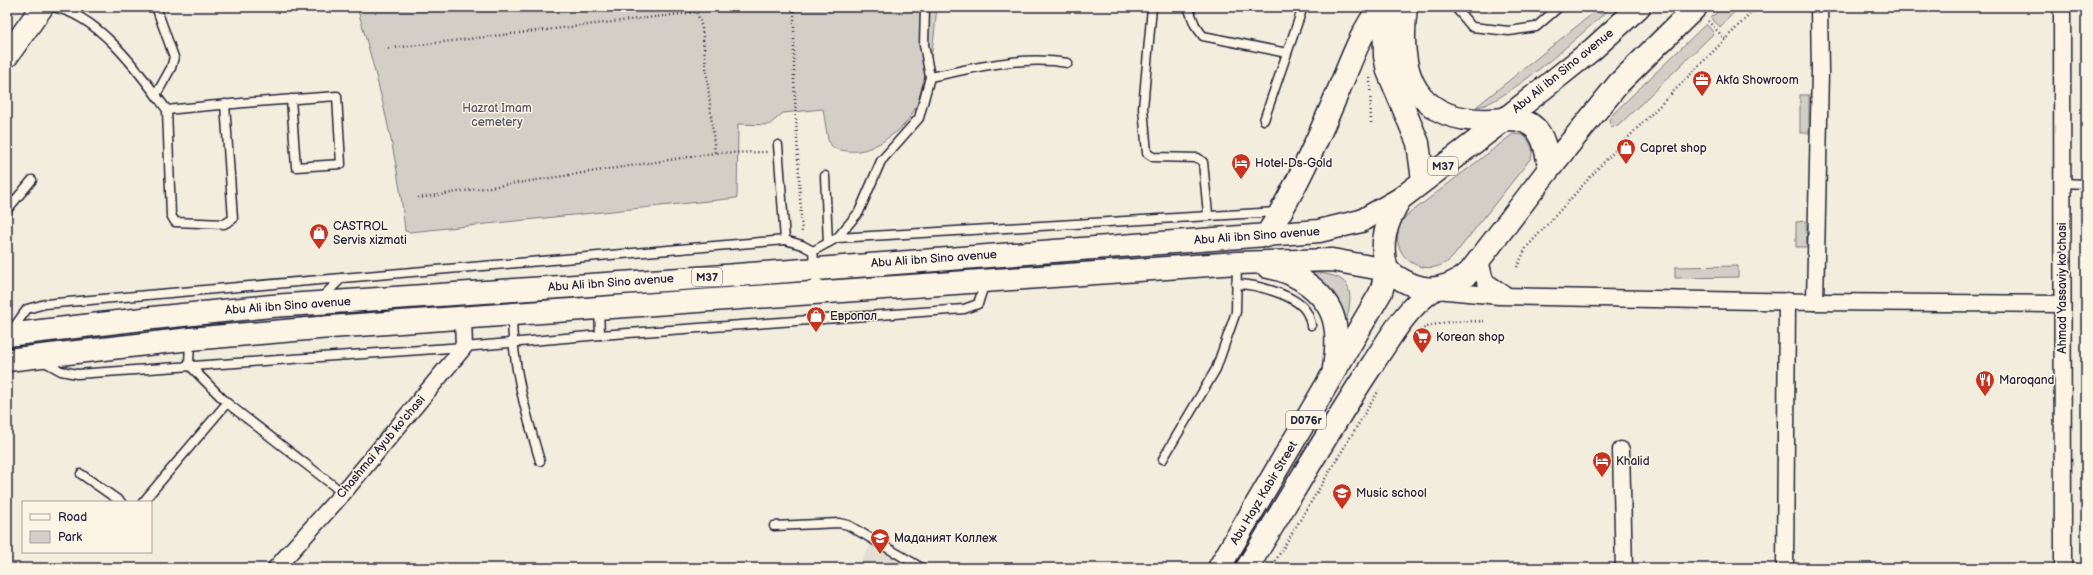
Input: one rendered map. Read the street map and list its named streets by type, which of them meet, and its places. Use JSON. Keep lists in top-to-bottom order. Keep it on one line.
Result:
{"streets":{"main road":["Abu Ali ibn Sino avenue","M37","D076r","Abu Hayz Kabir Street"],"street":["Ahmad Yassaviy ko'chasi","Chashmai Ayub ko'chasi"]},"crossings":[["Abu Ali ibn Sino avenue","M37"],["Abu Ali ibn Sino avenue","D076r"],["Abu Ali ibn Sino avenue","Abu Hayz Kabir Street"],["M37","Abu Hayz Kabir Street"],["D076r","Abu Hayz Kabir Street"]],"parks":["Hazrat Imam cemetery"],"places":{"office":["Akfa Showroom"],"shop":["Capret shop","CASTROL Servis xizmati","Европол"],"hotel":["Hotel-Ds-Gold","Khalid"],"supermarket":["Korean shop"],"restaurant":["Maroqand"],"school or university":["Music school","Маданият Коллеж"]},"legend":["Road","Park"]}
